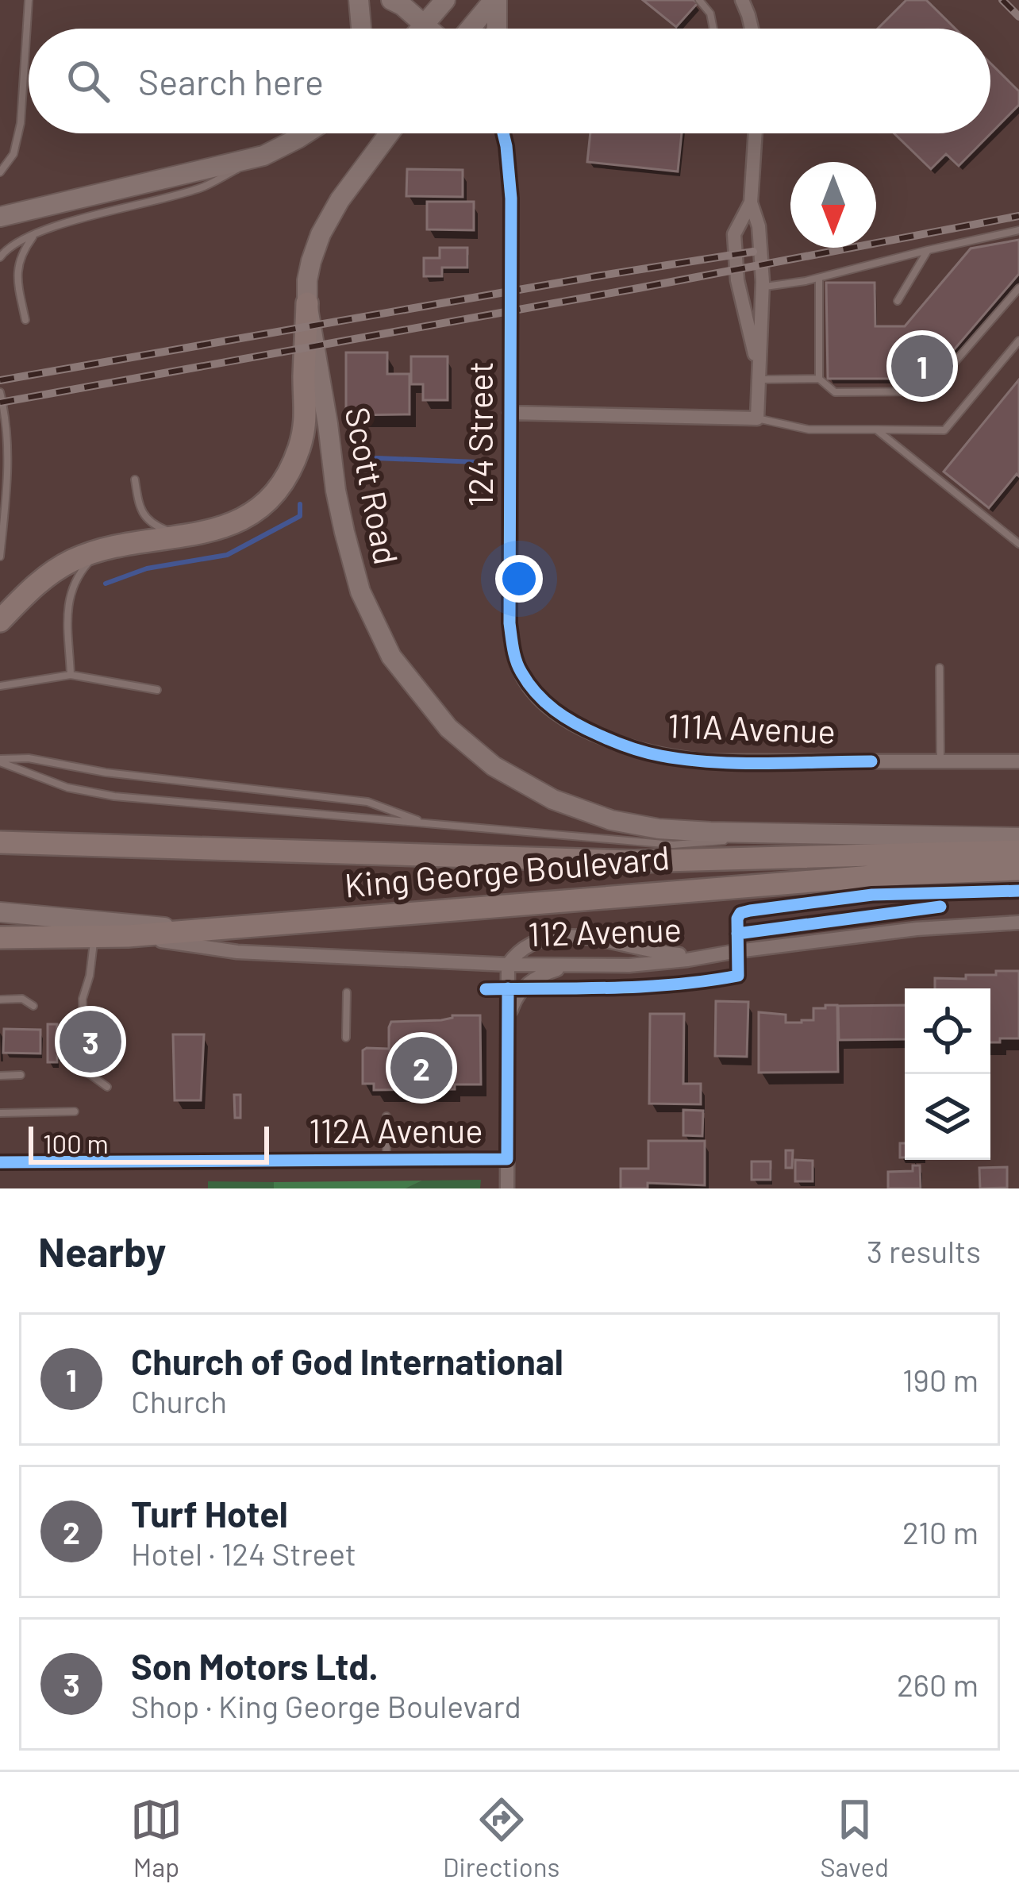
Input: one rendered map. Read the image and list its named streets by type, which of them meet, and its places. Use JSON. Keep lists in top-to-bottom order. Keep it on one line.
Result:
{"streets":{"main road":["Scott Road","King George Boulevard"],"street":["124 Street","111A Avenue","112 Avenue","112A Avenue"]},"crossings":[["124 Street","111A Avenue"],["King George Boulevard","112 Avenue"]],"scale_bar":"100 m","north":"bottom","page":{"search":"Search here","pins":["1","3","2"],"scale":"100 m","heading":["Nearby","3 results"],"list":[{"mark":"1","name":"Church of God International","note":"Church","value":"190 m"},{"mark":"2","name":"Turf Hotel","note":"Hotel · 124 Street","value":"210 m"},{"mark":"3","name":"Son Motors Ltd.","note":"Shop · King George Boulevard","value":"260 m"}],"nav":["Map","Directions","Saved"]}}
